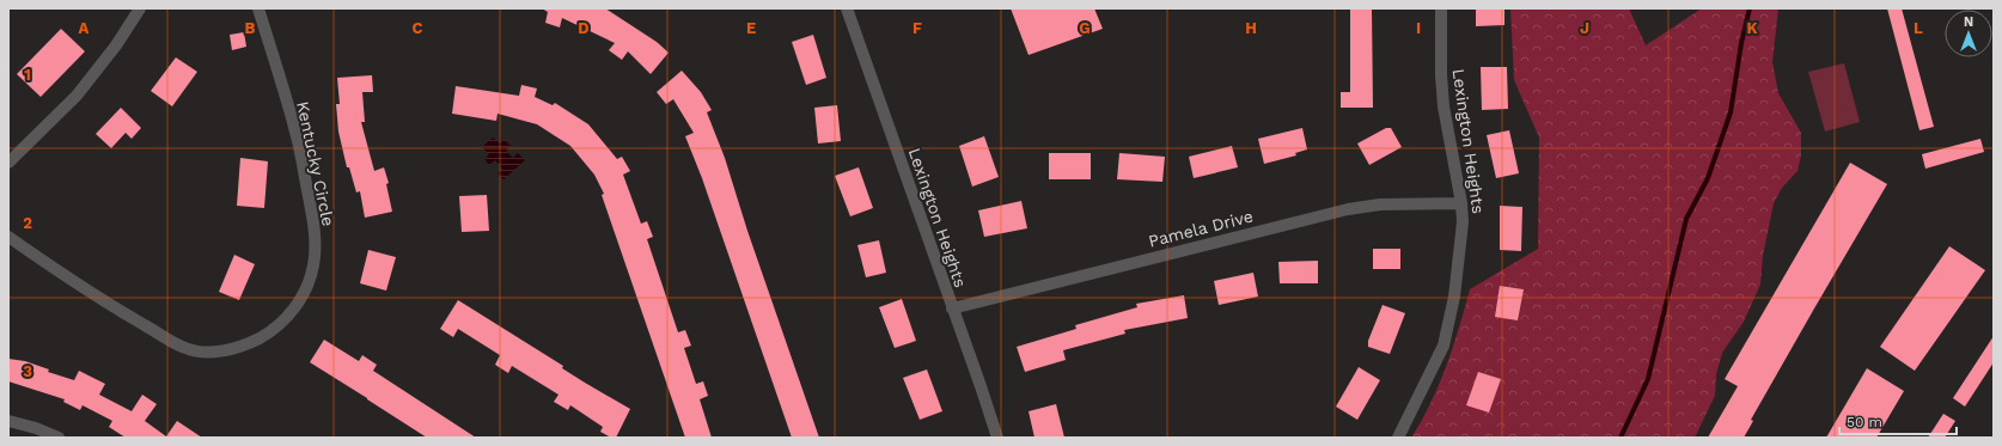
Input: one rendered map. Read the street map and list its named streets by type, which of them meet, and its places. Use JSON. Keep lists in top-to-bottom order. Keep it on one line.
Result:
{"streets":{"street":["Lexington Heights","Kentucky Circle","Pamela Drive"]},"crossings":[["Lexington Heights","Pamela Drive"]],"scale_bar":"50 m","north":"top","grid":{"columns":["A","B","C","D","E","F","G","H","I","J","K","L"],"rows":["1","2","3"]}}
